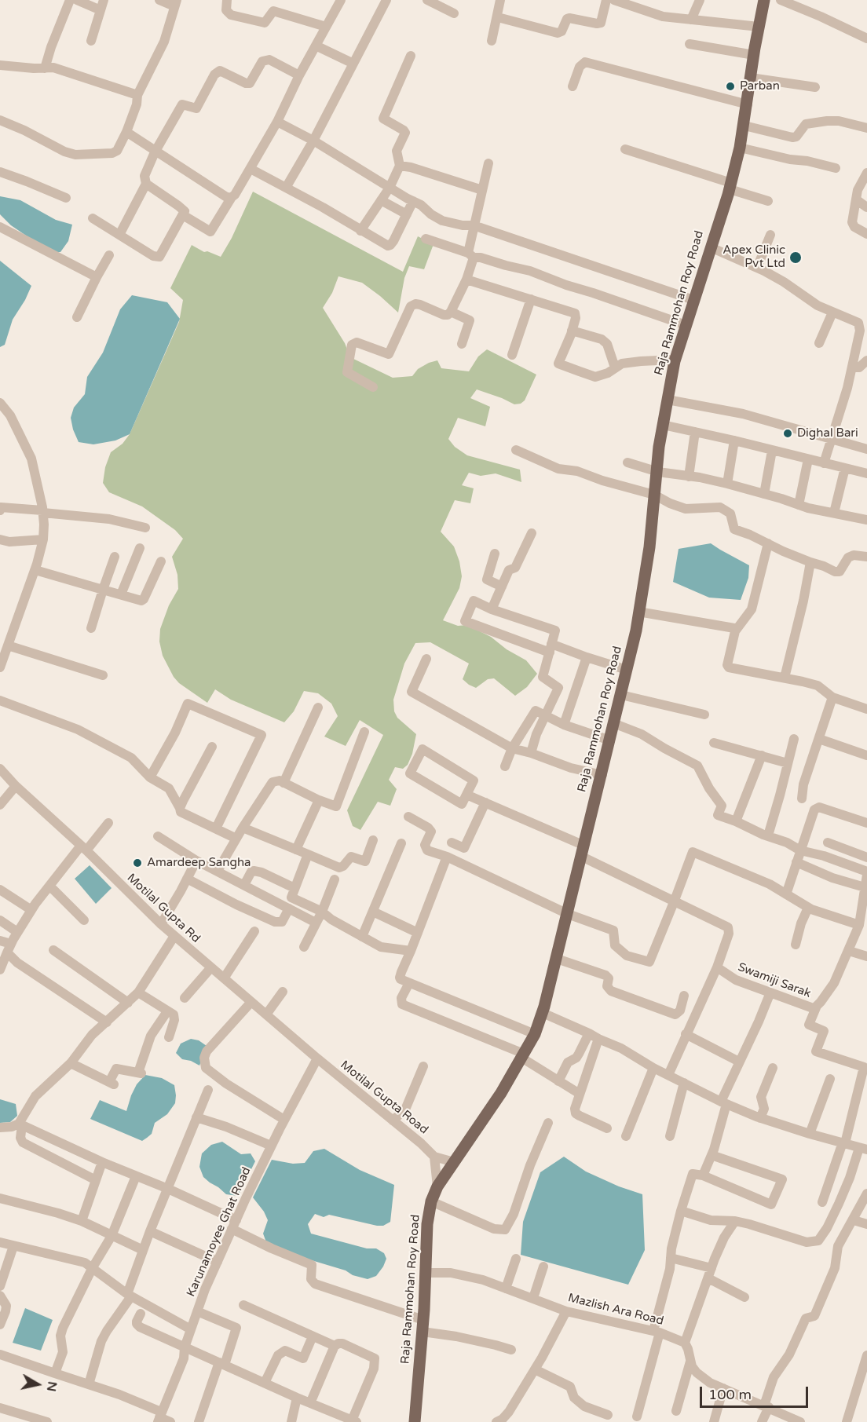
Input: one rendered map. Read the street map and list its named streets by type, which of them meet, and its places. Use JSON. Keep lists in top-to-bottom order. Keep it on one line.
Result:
{"streets":{"main road":["Raja Rammohan Roy Road"],"street":["Motilal Gupta Rd","Swamiji Sarak","Motilal Gupta Road","Karunamoyee Ghat Road","Mazlish Ara Road"]},"crossings":[["Raja Rammohan Roy Road","Motilal Gupta Road"],["Raja Rammohan Roy Road","Mazlish Ara Road"],["Motilal Gupta Rd","Motilal Gupta Road"],["Motilal Gupta Rd","Karunamoyee Ghat Road"],["Motilal Gupta Road","Karunamoyee Ghat Road"]],"places":["Parban","Apex Clinic Pvt Ltd","Dighal Bari","Amardeep Sangha"],"scale_bar":"100 m","north":"right"}
